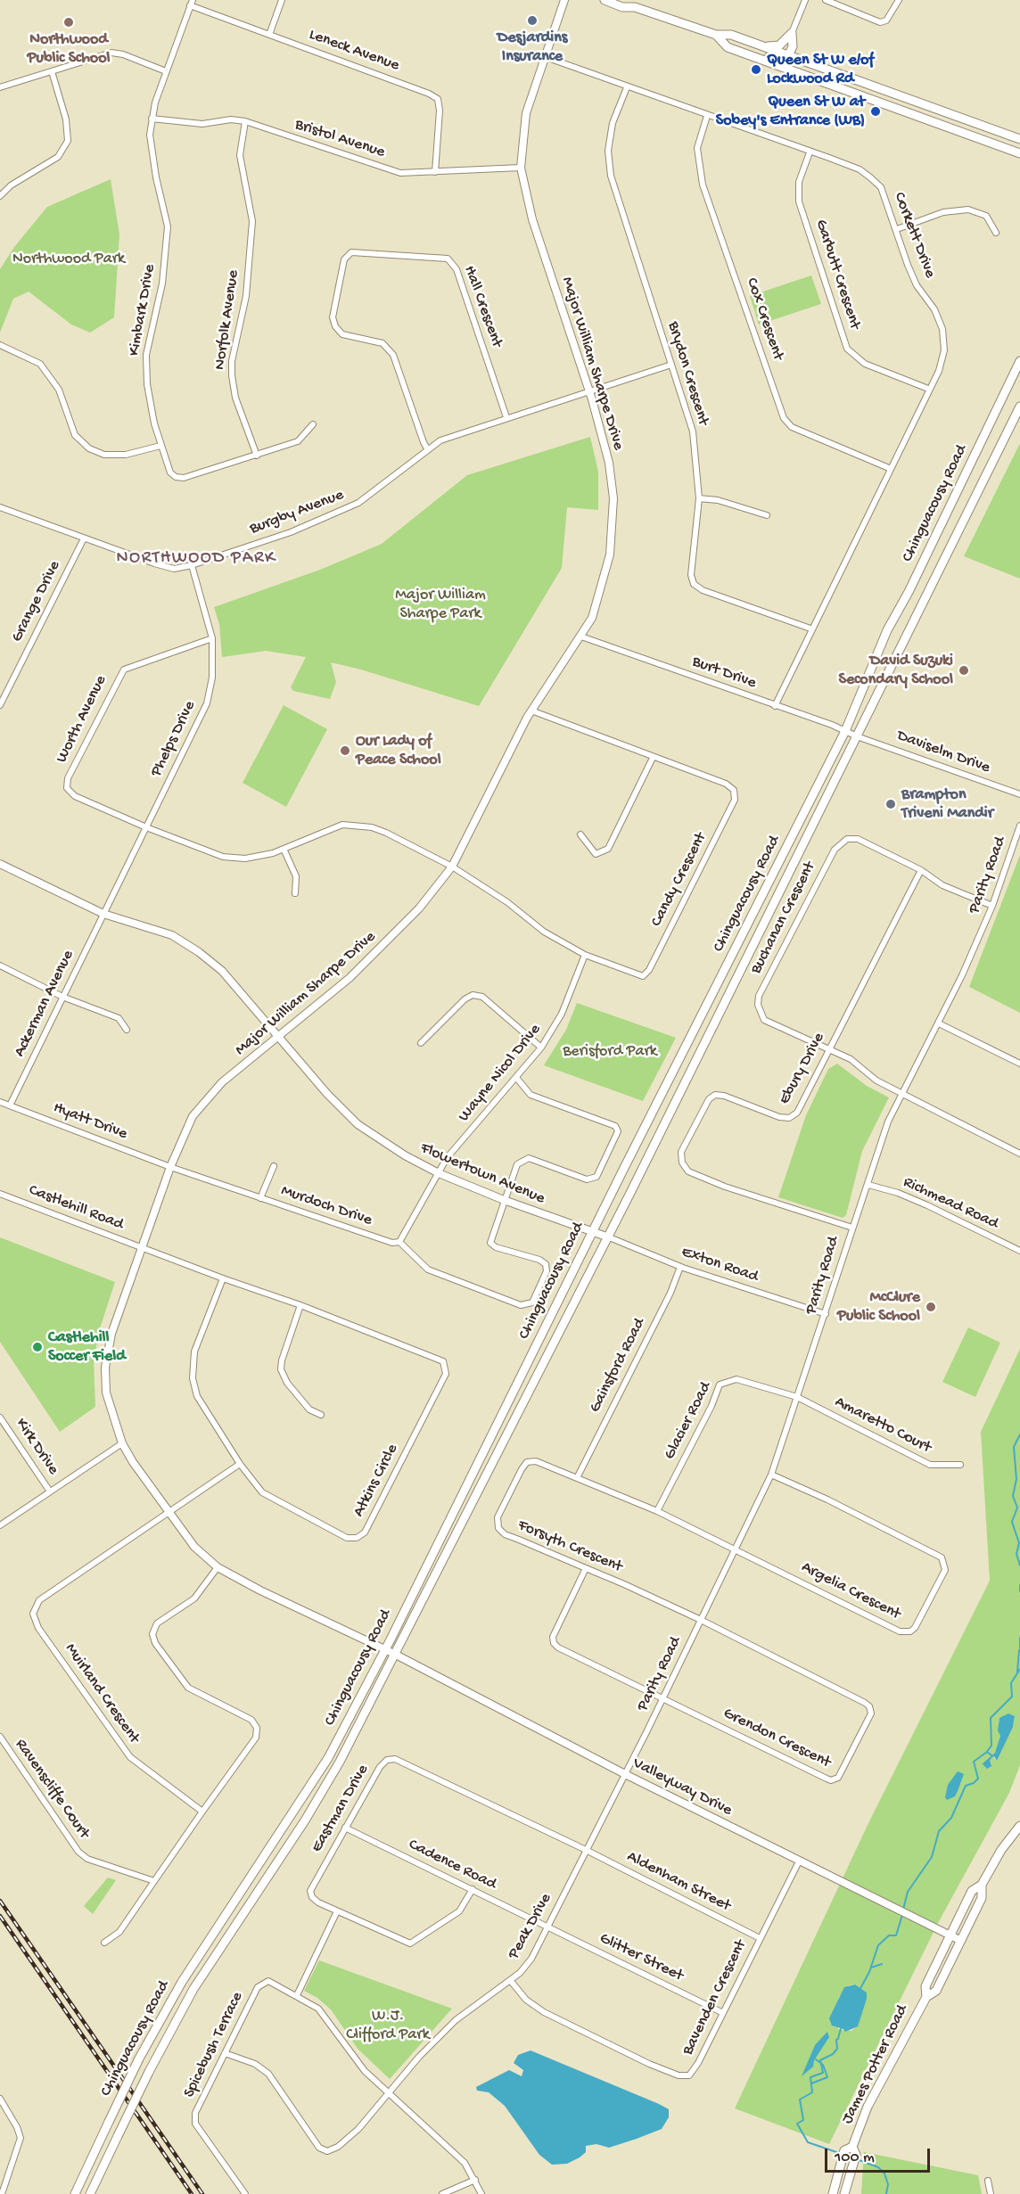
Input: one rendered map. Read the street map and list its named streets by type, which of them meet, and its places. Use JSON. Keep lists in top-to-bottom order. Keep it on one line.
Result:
{"streets":{"main road":["Chinguacousy Road","James Potter Road"],"street":["Leneck Avenue","Bristol Avenue","Corkett Drive","Garbutt Crescent","Hall Crescent","Kimbark Drive","Cox Crescent","Norfolk Avenue","Major William Sharpe Drive","Brydon Crescent","Burgby Avenue","Grange Drive","Burt Drive","Worth Avenue","Phelps Drive","Daviselm Drive","Parity Road","Candy Crescent","Buchanan Crescent","Ackerman Avenue","Ebury Drive","Wayne Nicol Drive","Hyatt Drive","Flowertown Avenue","Richmead Road","Murdoch Drive","Castlehill Road","Exton Road","Gainsford Road","Glacier Road","Amaretto Court","Kirk Drive","Atkins Circle","Forsyth Crescent","Argelia Crescent","Muirland Crescent","Grendon Crescent","Valleyway Drive","Ravenscliffe Court","Eastman Drive","Cadence Road","Aldenham Street","Peak Drive","Glitter Street","Bavenden Crescent","Spicebush Terrace"]},"crossings":[["Leneck Avenue","Bristol Avenue"],["Leneck Avenue","Kimbark Drive"],["Bristol Avenue","Kimbark Drive"],["Bristol Avenue","Norfolk Avenue"],["Bristol Avenue","Major William Sharpe Drive"],["Corkett Drive","Garbutt Crescent"],["Corkett Drive","Cox Crescent"],["Corkett Drive","Major William Sharpe Drive"],["Corkett Drive","Brydon Crescent"],["Corkett Drive","Burt Drive"],["Hall Crescent","Burgby Avenue"],["Kimbark Drive","Norfolk Avenue"],["Major William Sharpe Drive","Chinguacousy Road"],["Major William Sharpe Drive","Burgby Avenue"],["Major William Sharpe Drive","Burt Drive"],["Major William Sharpe Drive","Candy Crescent"],["Major William Sharpe Drive","Hyatt Drive"],["Major William Sharpe Drive","Flowertown Avenue"],["Major William Sharpe Drive","Murdoch Drive"],["Major William Sharpe Drive","Castlehill Road"],["Major William Sharpe Drive","Atkins Circle"],["Major William Sharpe Drive","Muirland Crescent"],["Major William Sharpe Drive","Valleyway Drive"],["Brydon Crescent","Burgby Avenue"],["Chinguacousy Road","Burt Drive"],["Chinguacousy Road","Daviselm Drive"],["Chinguacousy Road","Flowertown Avenue"],["Chinguacousy Road","Exton Road"],["Chinguacousy Road","Valleyway Drive"],["Burgby Avenue","Grange Drive"],["Burgby Avenue","Phelps Drive"],["Burt Drive","Daviselm Drive"],["Worth Avenue","Phelps Drive"],["Worth Avenue","Candy Crescent"],["Phelps Drive","Candy Crescent"],["Phelps Drive","Ackerman Avenue"],["Phelps Drive","Flowertown Avenue"],["Parity Road","Buchanan Crescent"],["Parity Road","Ebury Drive"],["Parity Road","Richmead Road"],["Parity Road","Exton Road"],["Parity Road","Glacier Road"],["Parity Road","Amaretto Court"],["Parity Road","Forsyth Crescent"],["Parity Road","Argelia Crescent"],["Parity Road","Grendon Crescent"],["Parity Road","Peak Drive"],["Candy Crescent","Wayne Nicol Drive"],["Buchanan Crescent","Ebury Drive"],["Ackerman Avenue","Hyatt Drive"],["Ackerman Avenue","Flowertown Avenue"],["Wayne Nicol Drive","Flowertown Avenue"],["Hyatt Drive","Murdoch Drive"],["Flowertown Avenue","Exton Road"],["Castlehill Road","Atkins Circle"],["Exton Road","Gainsford Road"],["Gainsford Road","Forsyth Crescent"],["Glacier Road","Amaretto Court"],["Glacier Road","Forsyth Crescent"],["Atkins Circle","Muirland Crescent"],["Forsyth Crescent","Argelia Crescent"],["Forsyth Crescent","Grendon Crescent"],["Valleyway Drive","Peak Drive"],["Valleyway Drive","Bavenden Crescent"],["Valleyway Drive","James Potter Road"],["Eastman Drive","Cadence Road"],["Eastman Drive","Aldenham Street"],["Eastman Drive","Peak Drive"],["Cadence Road","Peak Drive"],["Cadence Road","Glitter Street"],["Aldenham Street","Peak Drive"],["Aldenham Street","Bavenden Crescent"],["Peak Drive","Glitter Street"],["Peak Drive","Bavenden Crescent"],["Peak Drive","Spicebush Terrace"],["Glitter Street","Bavenden Crescent"]],"districts":["NORTHWOOD PARK"],"parks":["Northwood Park","Major William Sharpe Park","Berisford Park","W.J. Clifford Park"],"places":["Desjardins Insurance","Northwood Public School","Queen St W e/of Lockwood Rd","Queen St W at Sobey's Entrance (WB)","David Suzuki Secondary School","Our Lady of Peace School","Brampton Triveni Mandir","McClure Public School","Castlehill Soccer Field"],"scale_bar":"100 m"}
